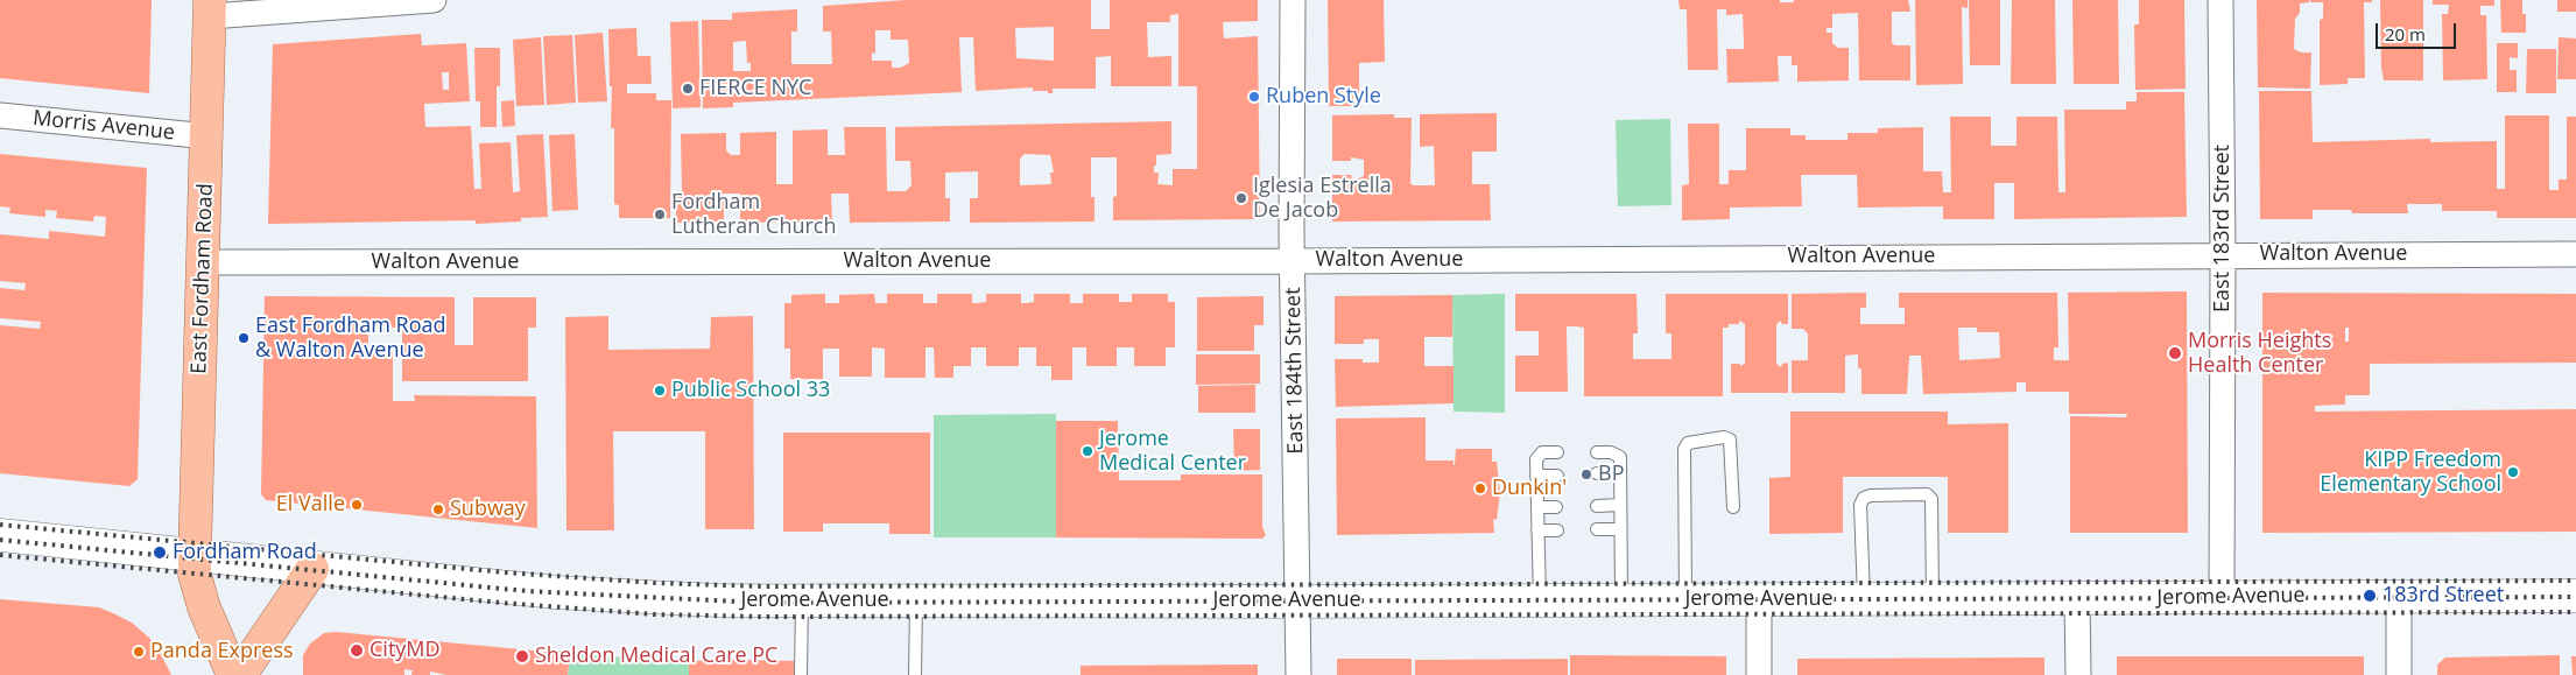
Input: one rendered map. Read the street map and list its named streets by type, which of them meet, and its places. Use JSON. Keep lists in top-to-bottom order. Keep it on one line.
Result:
{"streets":{"main road":["East Fordham Road","Jerome Avenue"],"street":["Morris Avenue","East 183rd Street","Walton Avenue","East 184th Street"]},"crossings":[["Morris Avenue","East Fordham Road"],["East 183rd Street","Walton Avenue"],["East 183rd Street","Jerome Avenue"],["Walton Avenue","East Fordham Road"],["Walton Avenue","East 184th Street"],["East Fordham Road","Jerome Avenue"],["East 184th Street","Jerome Avenue"]],"places":["FIERCE NYC","Ruben Style","Iglesia Estrella De Jacob","Fordham Lutheran Church","East Fordham Road & Walton Avenue","Morris Heights Health Center","Public School 33","Jerome Medical Center","KIPP Freedom Elementary School","BP","Dunkin'","El Valle","Subway","Fordham Road","183rd Street","CityMD","Panda Express","Sheldon Medical Care PC"],"scale_bar":"20 m"}
